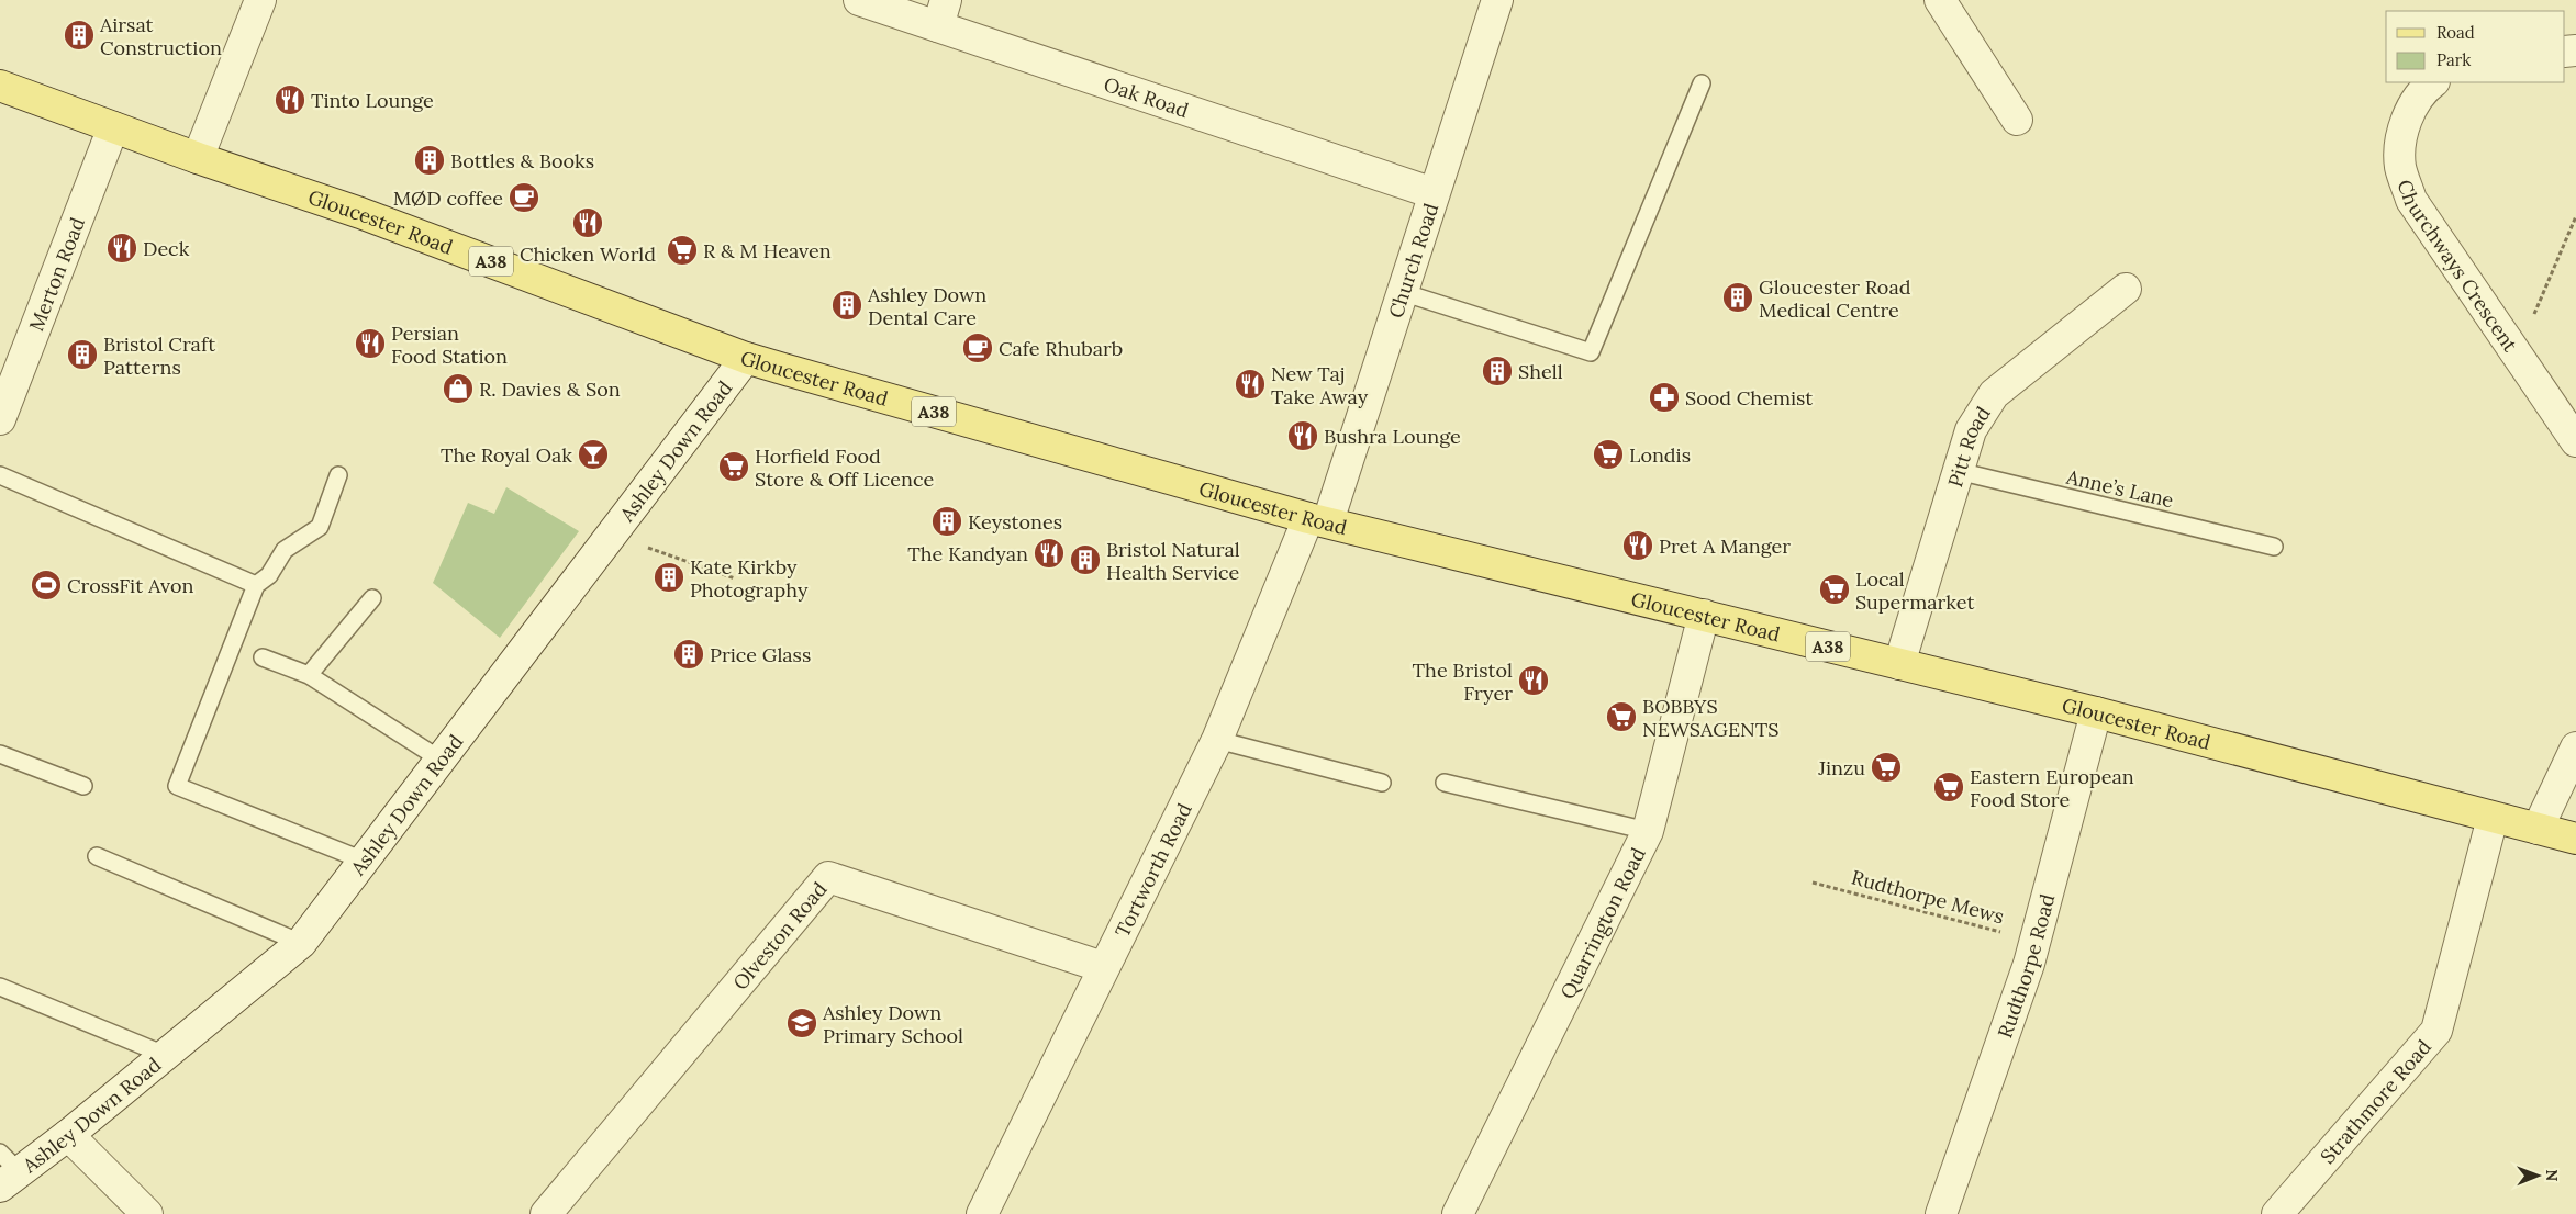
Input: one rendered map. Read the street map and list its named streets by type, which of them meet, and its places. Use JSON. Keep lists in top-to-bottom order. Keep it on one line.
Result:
{"streets":{"main road":["Gloucester Road","A38"],"street":["Oak Road","Church Road","Churchways Crescent","Merton Road","Pitt Road","Ashley Down Road","Tortworth Road","Quarrington Road","Olveston Road","Rudthorpe Road","Strathmore Road"],"lane":["Anne’s Lane"],"path":["Rudthorpe Mews"]},"crossings":[["Oak Road","Church Road"],["Gloucester Road","Church Road"],["Gloucester Road","Merton Road"],["Gloucester Road","Pitt Road"],["Gloucester Road","Ashley Down Road"],["Gloucester Road","Tortworth Road"],["Gloucester Road","Quarrington Road"],["Gloucester Road","Rudthorpe Road"],["Gloucester Road","Strathmore Road"],["Church Road","Tortworth Road"],["Pitt Road","Anne’s Lane"],["Tortworth Road","Olveston Road"],["Rudthorpe Mews","Rudthorpe Road"]],"places":{"building":["Airsat Construction","Bottles & Books","Gloucester Road Medical Centre","Ashley Down Dental Care","Bristol Craft Patterns","Shell","Keystones","Bristol Natural Health Service","Kate Kirkby Photography","Price Glass"],"restaurant":["Tinto Lounge","Chicken World","Deck","Persian Food Station","New Taj Take Away","Bushra Lounge","Pret A Manger","The Kandyan","The Bristol Fryer"],"cafe":["MØD coffee","Cafe Rhubarb"],"supermarket":["R & M Heaven","Londis","Horfield Food Store & Off Licence","Local Supermarket","BOBBYS NEWSAGENTS","Jinzu","Eastern European Food Store"],"shop":["R. Davies & Son"],"pharmacy":["Sood Chemist"],"bar":["The Royal Oak"],"sports":["CrossFit Avon"],"school or university":["Ashley Down Primary School"]},"legend":["Road","Park"],"north":"right"}
